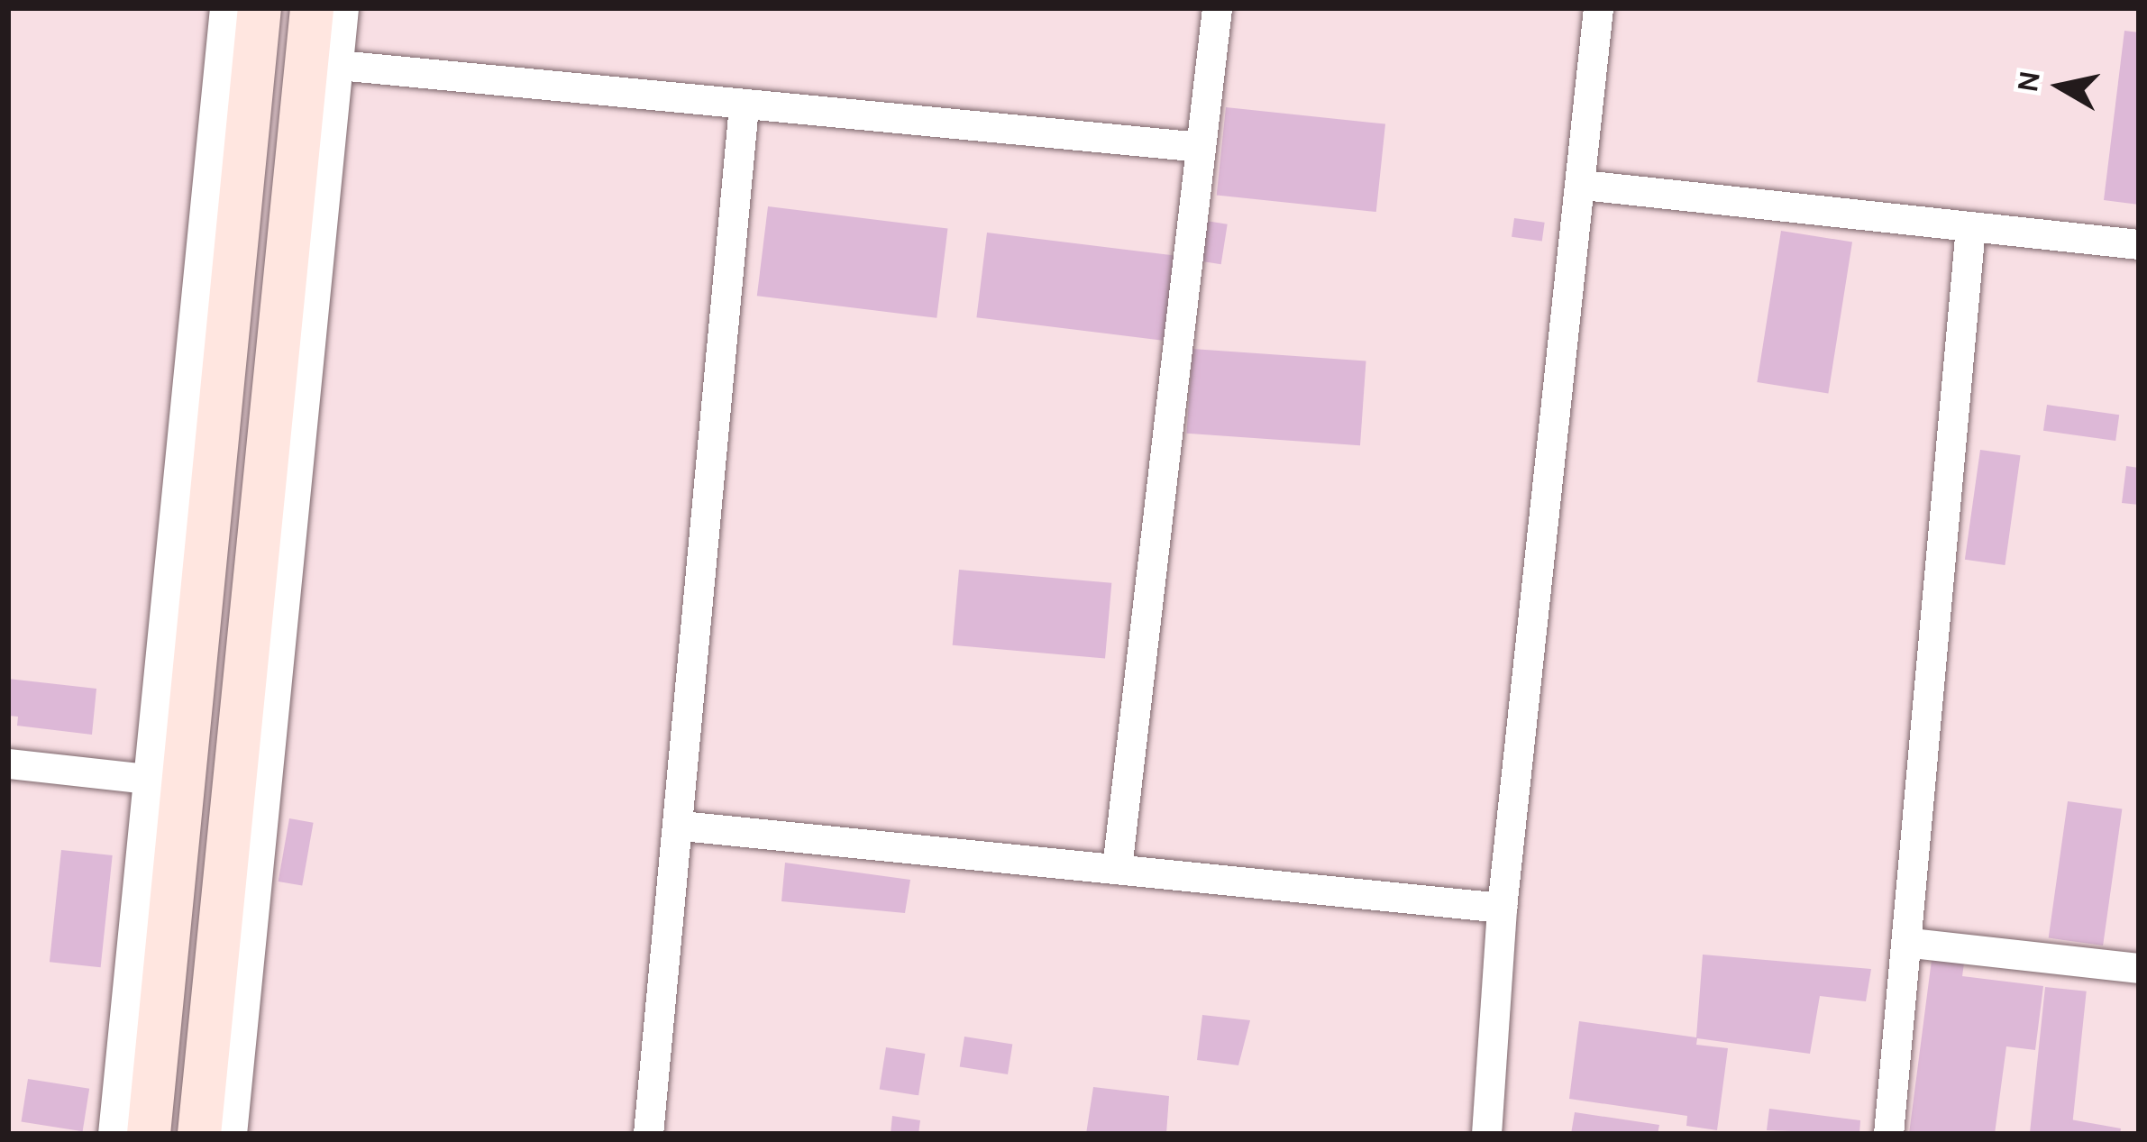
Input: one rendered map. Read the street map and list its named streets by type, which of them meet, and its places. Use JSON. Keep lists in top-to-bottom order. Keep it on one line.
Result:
{"north":"left"}
